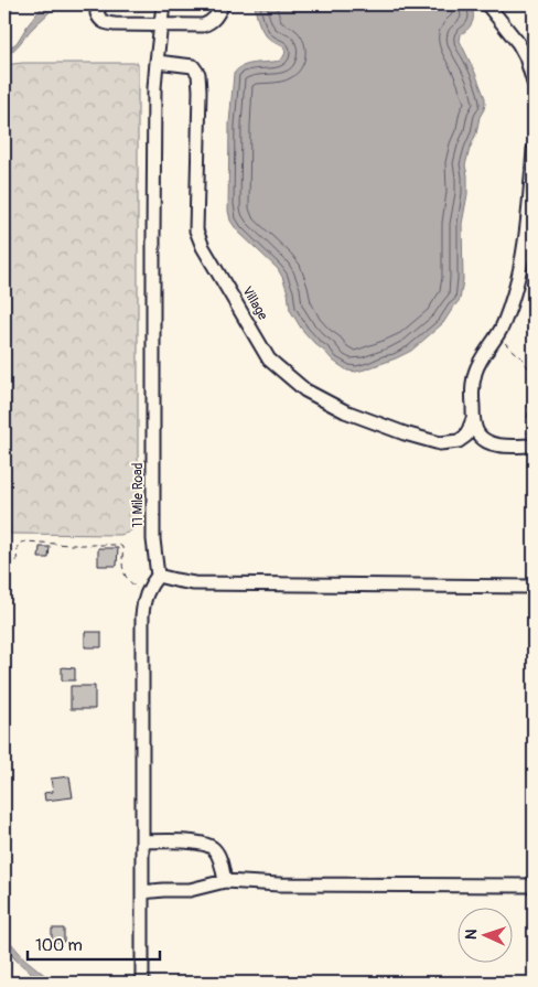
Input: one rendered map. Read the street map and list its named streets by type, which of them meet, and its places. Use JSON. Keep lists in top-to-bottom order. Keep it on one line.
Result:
{"streets":{"street":["Village","11 Mile Road"]},"crossings":[["Village","11 Mile Road"]],"scale_bar":"100 m","north":"left"}
